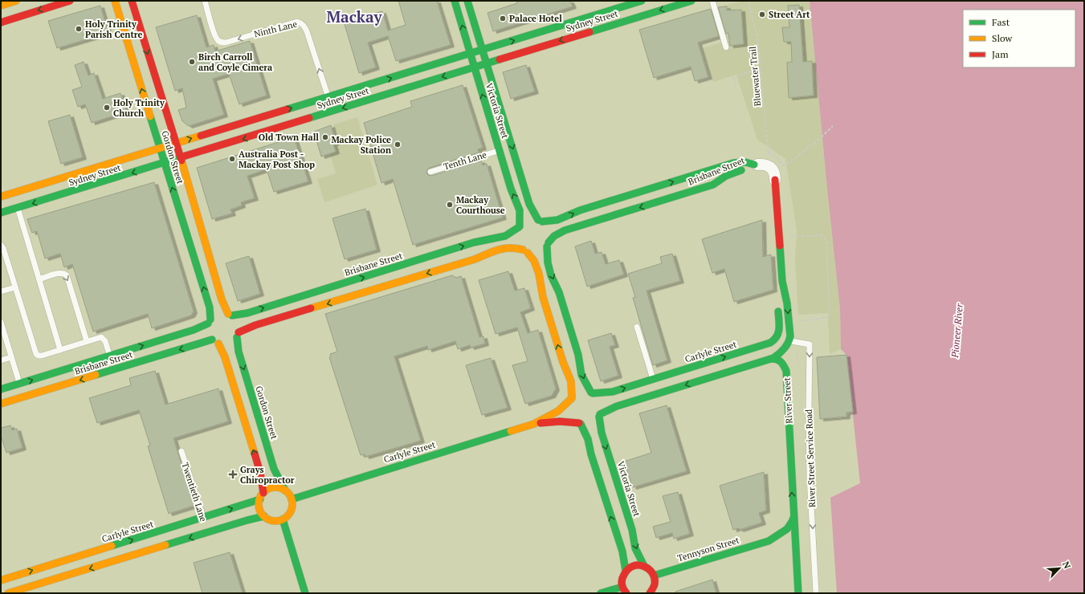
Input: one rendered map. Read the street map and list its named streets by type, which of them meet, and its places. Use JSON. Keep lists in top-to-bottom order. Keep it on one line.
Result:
{"streets":{"street":["Sydney Street","Victoria Street","Gordon Street","Brisbane Street","Carlyle Street","River Street","Tennyson Street"],"lane":["Ninth Lane","Tenth Lane","River Street Service Road","Twentieth Lane"],"path":["Bluewater Trail"]},"crossings":[["Sydney Street","Ninth Lane"],["Sydney Street","Victoria Street"],["Sydney Street","Gordon Street"],["Victoria Street","Tenth Lane"],["Victoria Street","Brisbane Street"],["Victoria Street","Carlyle Street"],["Victoria Street","Tennyson Street"],["Gordon Street","Brisbane Street"],["Gordon Street","Carlyle Street"],["Carlyle Street","Twentieth Lane"],["River Street","Tennyson Street"]],"one_way":["River Street","River Street Service Road"],"districts":["Mackay"],"water":["Pioneer River"],"places":{"other":["Street Art","Palace Hotel","Holy Trinity Parish Centre","Birch Carroll and Coyle Cimera","Holy Trinity Church","Old Town Hall","Mackay Police Station","Australia Post - Mackay Post Shop","Mackay Courthouse"],"health":["Grays Chiropractor"]},"legend":["Fast","Slow","Jam"],"north":"top right"}
